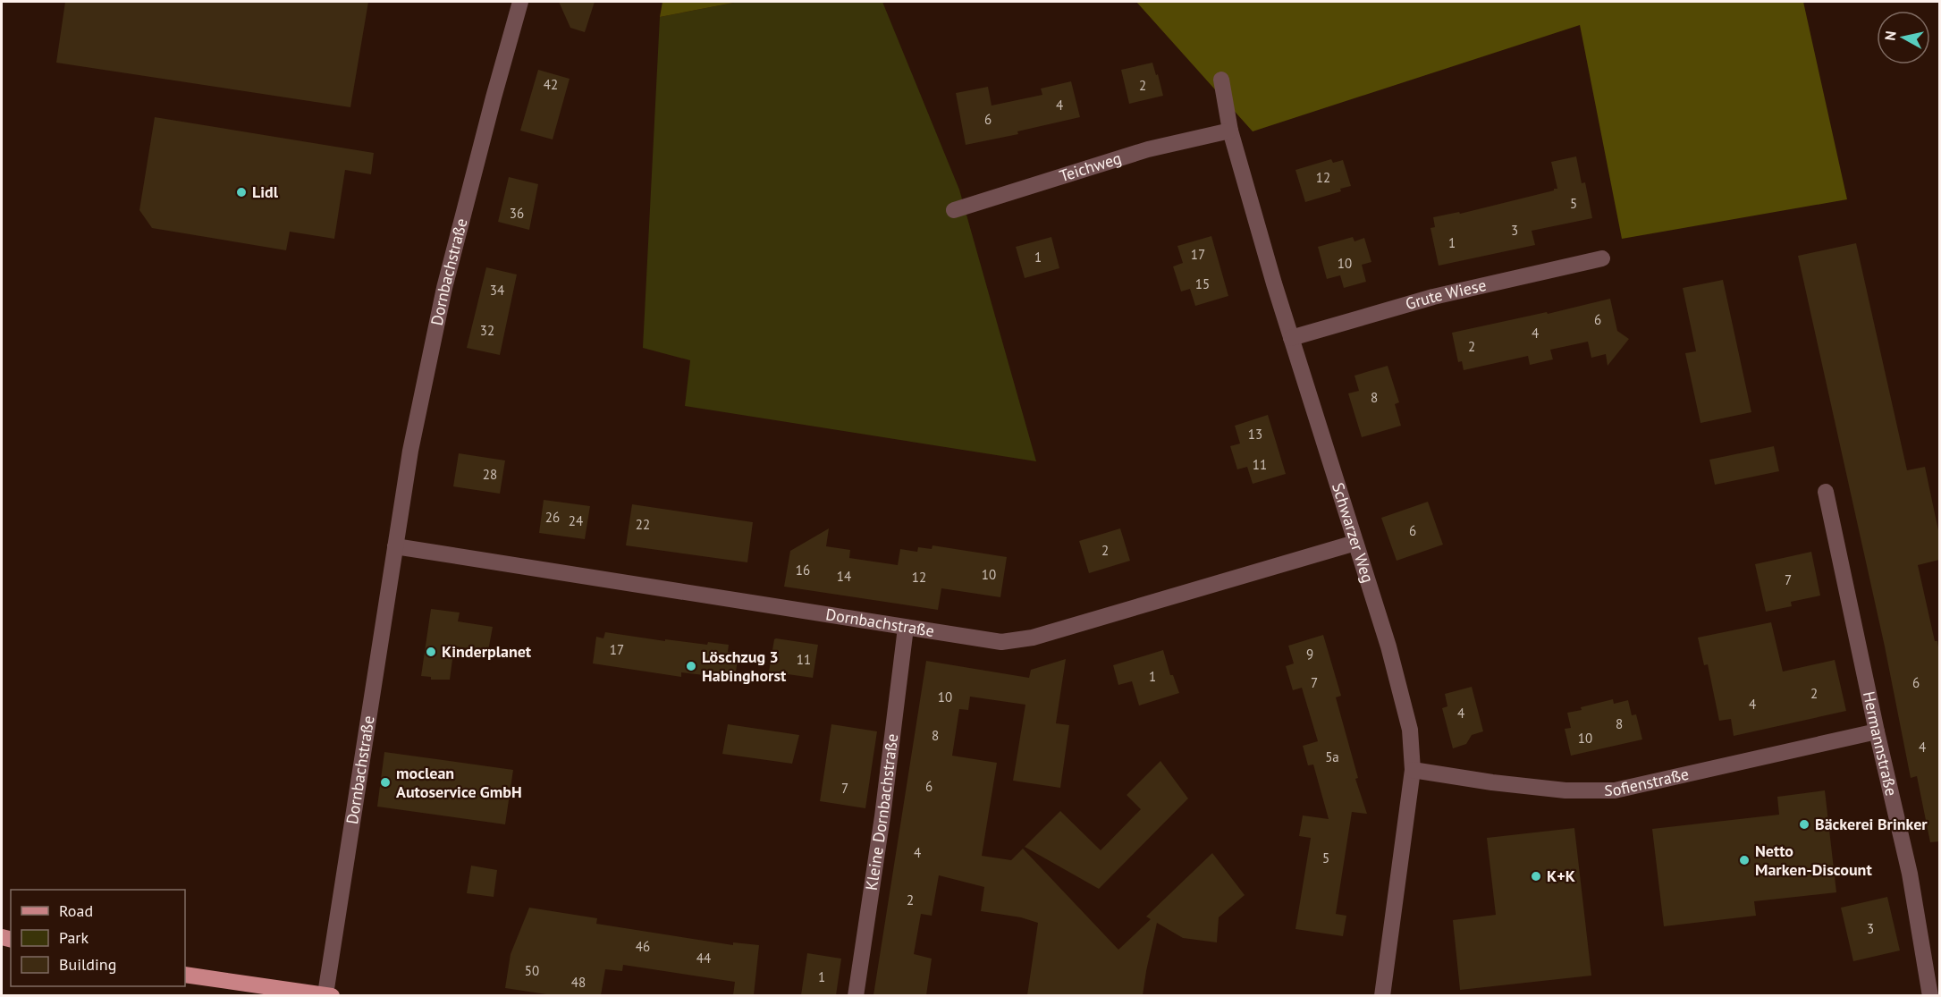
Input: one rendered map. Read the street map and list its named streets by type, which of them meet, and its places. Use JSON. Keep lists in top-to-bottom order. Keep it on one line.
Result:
{"streets":{"street":["Teichweg","Dornbachstraße","Grute Wiese","Schwarzer Weg","Hermannstraße","Sofienstraße","Kleine Dornbachstraße"]},"crossings":[["Teichweg","Schwarzer Weg"],["Dornbachstraße","Schwarzer Weg"],["Dornbachstraße","Kleine Dornbachstraße"],["Grute Wiese","Schwarzer Weg"],["Schwarzer Weg","Sofienstraße"],["Hermannstraße","Sofienstraße"]],"places":["Lidl","Kinderplanet","Löschzug 3 Habinghorst","moclean Autoservice GmbH","Bäckerei Brinker","Netto Marken-Discount","K+K"],"house_numbers":["42","2","4","6","12","5","36","3","1","17","1","10","15","34","6","32","4","2","8","13","11","28","26","24","22","6","2","16","10","14","12","7","17","9","11","1","7","6","2","10","4","4","8","8","10","4","5a","6","7","4","5","2","3","46","44","50","1","48"],"legend":["Road","Park","Building"],"north":"left"}
